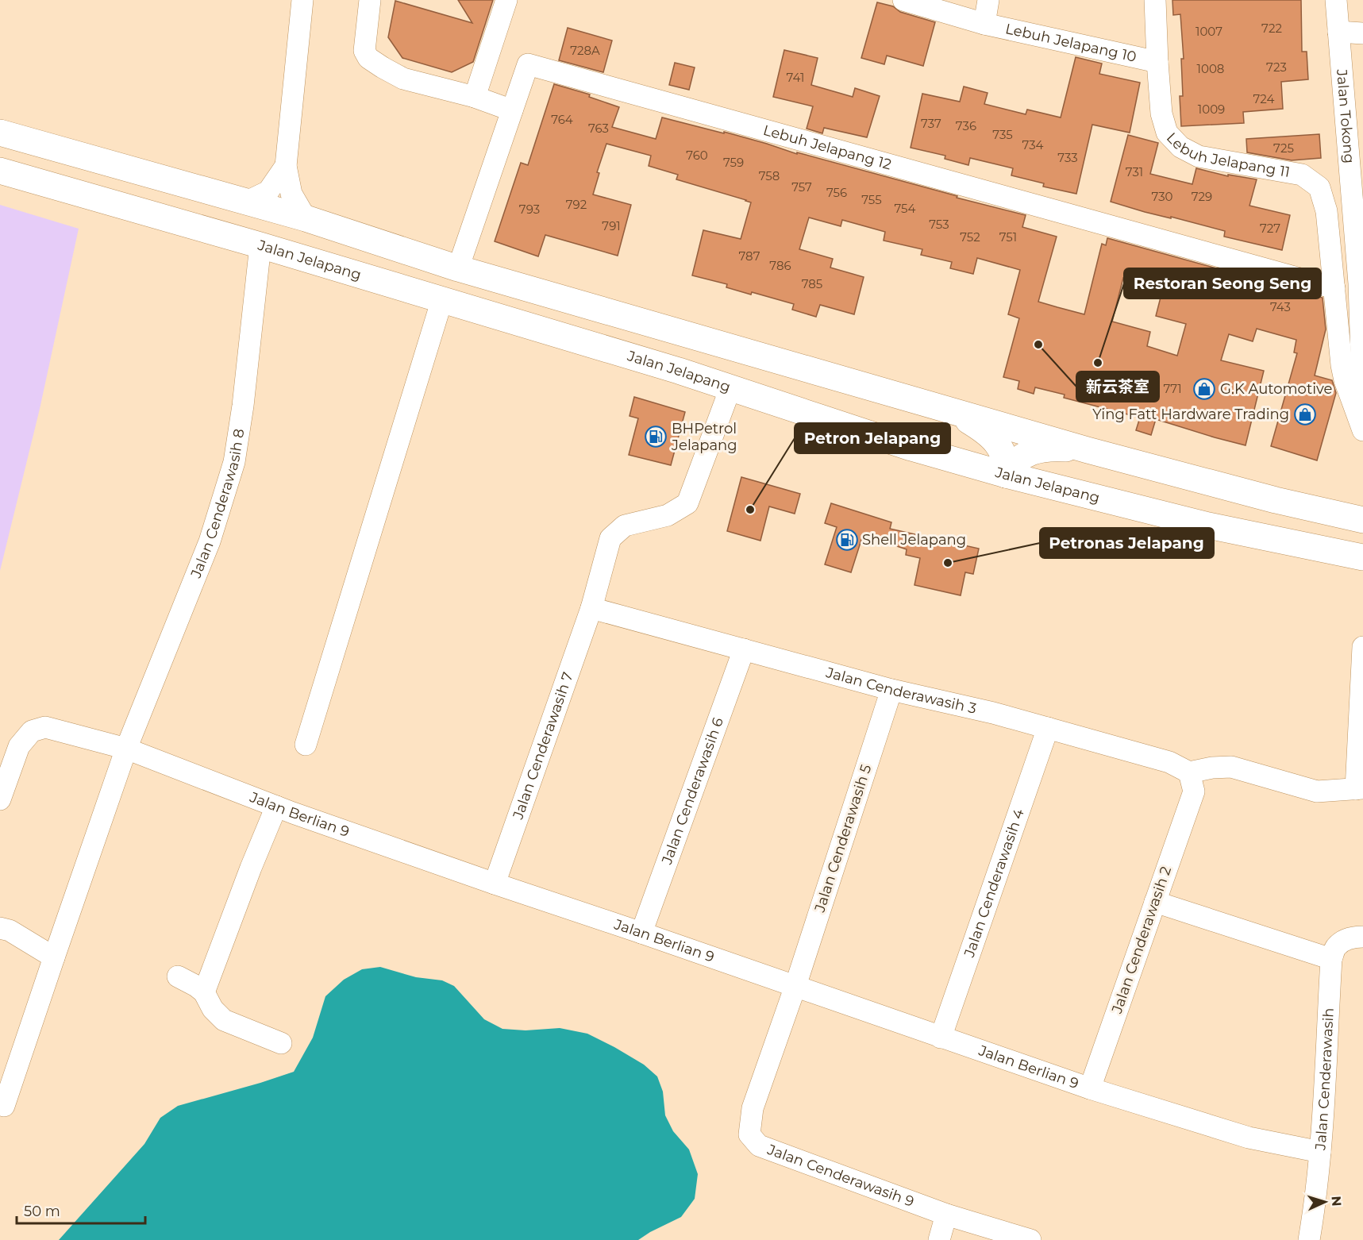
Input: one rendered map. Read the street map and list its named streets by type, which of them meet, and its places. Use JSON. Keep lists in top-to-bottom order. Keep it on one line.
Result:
{"streets":{"main road":["Jalan Jelapang"],"street":["Lebuh Jelapang 10","Jalan Tokong","Lebuh Jelapang 12","Lebuh Jelapang 11","Jalan Cenderawasih 8","Jalan Cenderawasih 3","Jalan Cenderawasih 7","Jalan Cenderawasih 6","Jalan Berlian 9","Jalan Cenderawasih 5","Jalan Cenderawasih 4","Jalan Cenderawasih 2","Jalan Cenderawasih","Jalan Cenderawasih 9"]},"crossings":[["Lebuh Jelapang 10","Lebuh Jelapang 11"],["Lebuh Jelapang 12","Lebuh Jelapang 11"],["Jalan Jelapang","Jalan Cenderawasih 8"],["Jalan Jelapang","Jalan Cenderawasih 7"],["Jalan Cenderawasih 8","Jalan Berlian 9"],["Jalan Cenderawasih 3","Jalan Cenderawasih 7"],["Jalan Cenderawasih 3","Jalan Cenderawasih 6"],["Jalan Cenderawasih 3","Jalan Cenderawasih 5"],["Jalan Cenderawasih 3","Jalan Cenderawasih 4"],["Jalan Cenderawasih 3","Jalan Cenderawasih 2"],["Jalan Cenderawasih 7","Jalan Berlian 9"],["Jalan Cenderawasih 6","Jalan Berlian 9"],["Jalan Berlian 9","Jalan Cenderawasih 5"],["Jalan Berlian 9","Jalan Cenderawasih 4"],["Jalan Berlian 9","Jalan Cenderawasih 2"],["Jalan Berlian 9","Jalan Cenderawasih"],["Jalan Berlian 9","Jalan Cenderawasih 9"],["Jalan Cenderawasih 5","Jalan Cenderawasih 9"]],"places":{"other":["新云茶室","Restoran Seong Seng","Petron Jelapang","Petronas Jelapang"],"shop":["G.K Automotive","Ying Fatt Hardware Trading"],"fuel station":["BHPetrol Jelapang","Shell Jelapang"]},"house_numbers":["722","1007","728A","723","1008","741","724","1009","764","737","736","763","735","734","725","760","733","759","731","758","757","756","730","729","755","792","754","793","753","791","727","752","751","787","786","785","743","771"],"scale_bar":"50 m","north":"right"}
